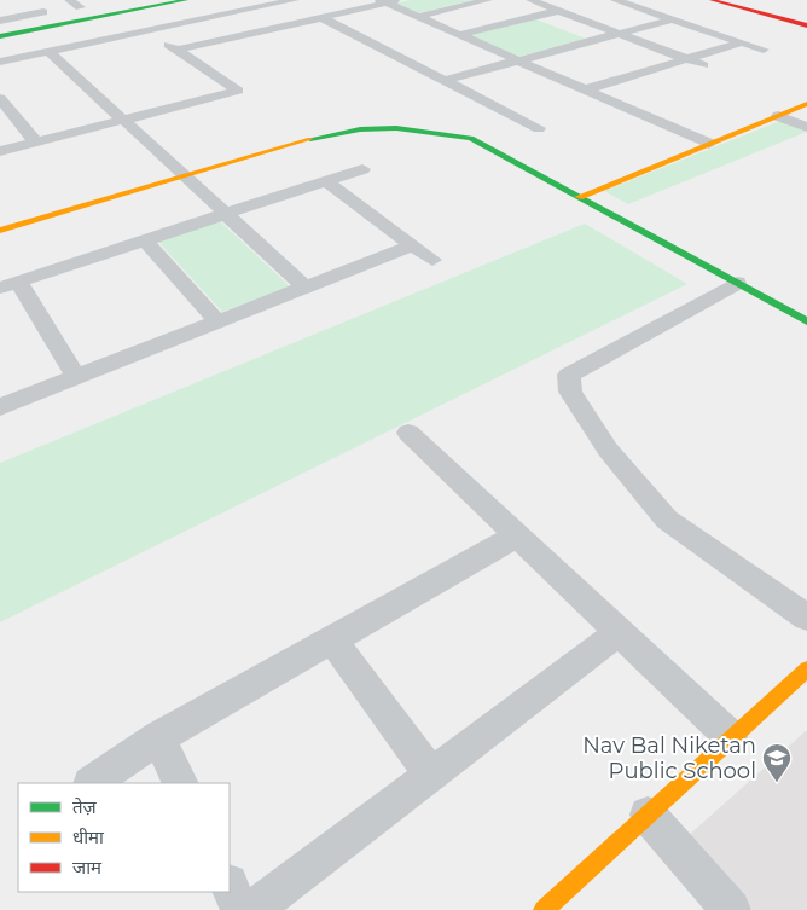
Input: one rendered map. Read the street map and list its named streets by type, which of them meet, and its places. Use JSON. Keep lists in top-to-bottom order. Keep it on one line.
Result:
{"places":{"school or university":["Nav Bal Niketan Public School"]},"legend":["तेज़","धीमा","जाम"]}
